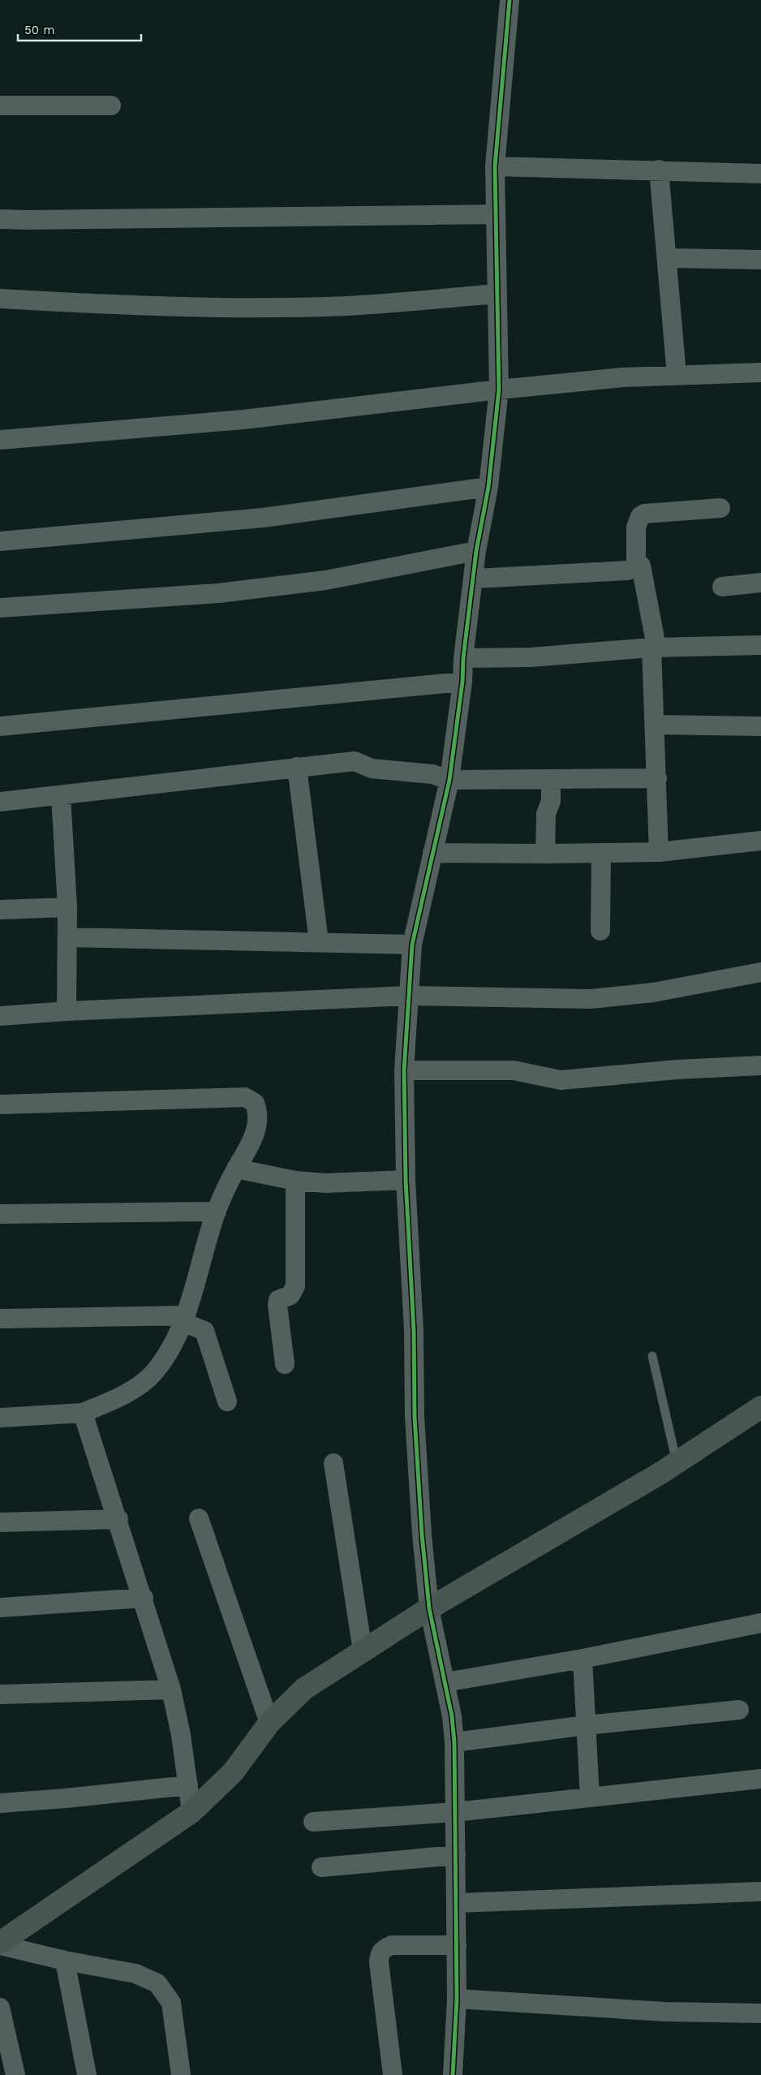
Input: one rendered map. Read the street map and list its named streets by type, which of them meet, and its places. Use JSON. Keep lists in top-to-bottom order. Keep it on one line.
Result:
{"scale_bar":"50 m"}
